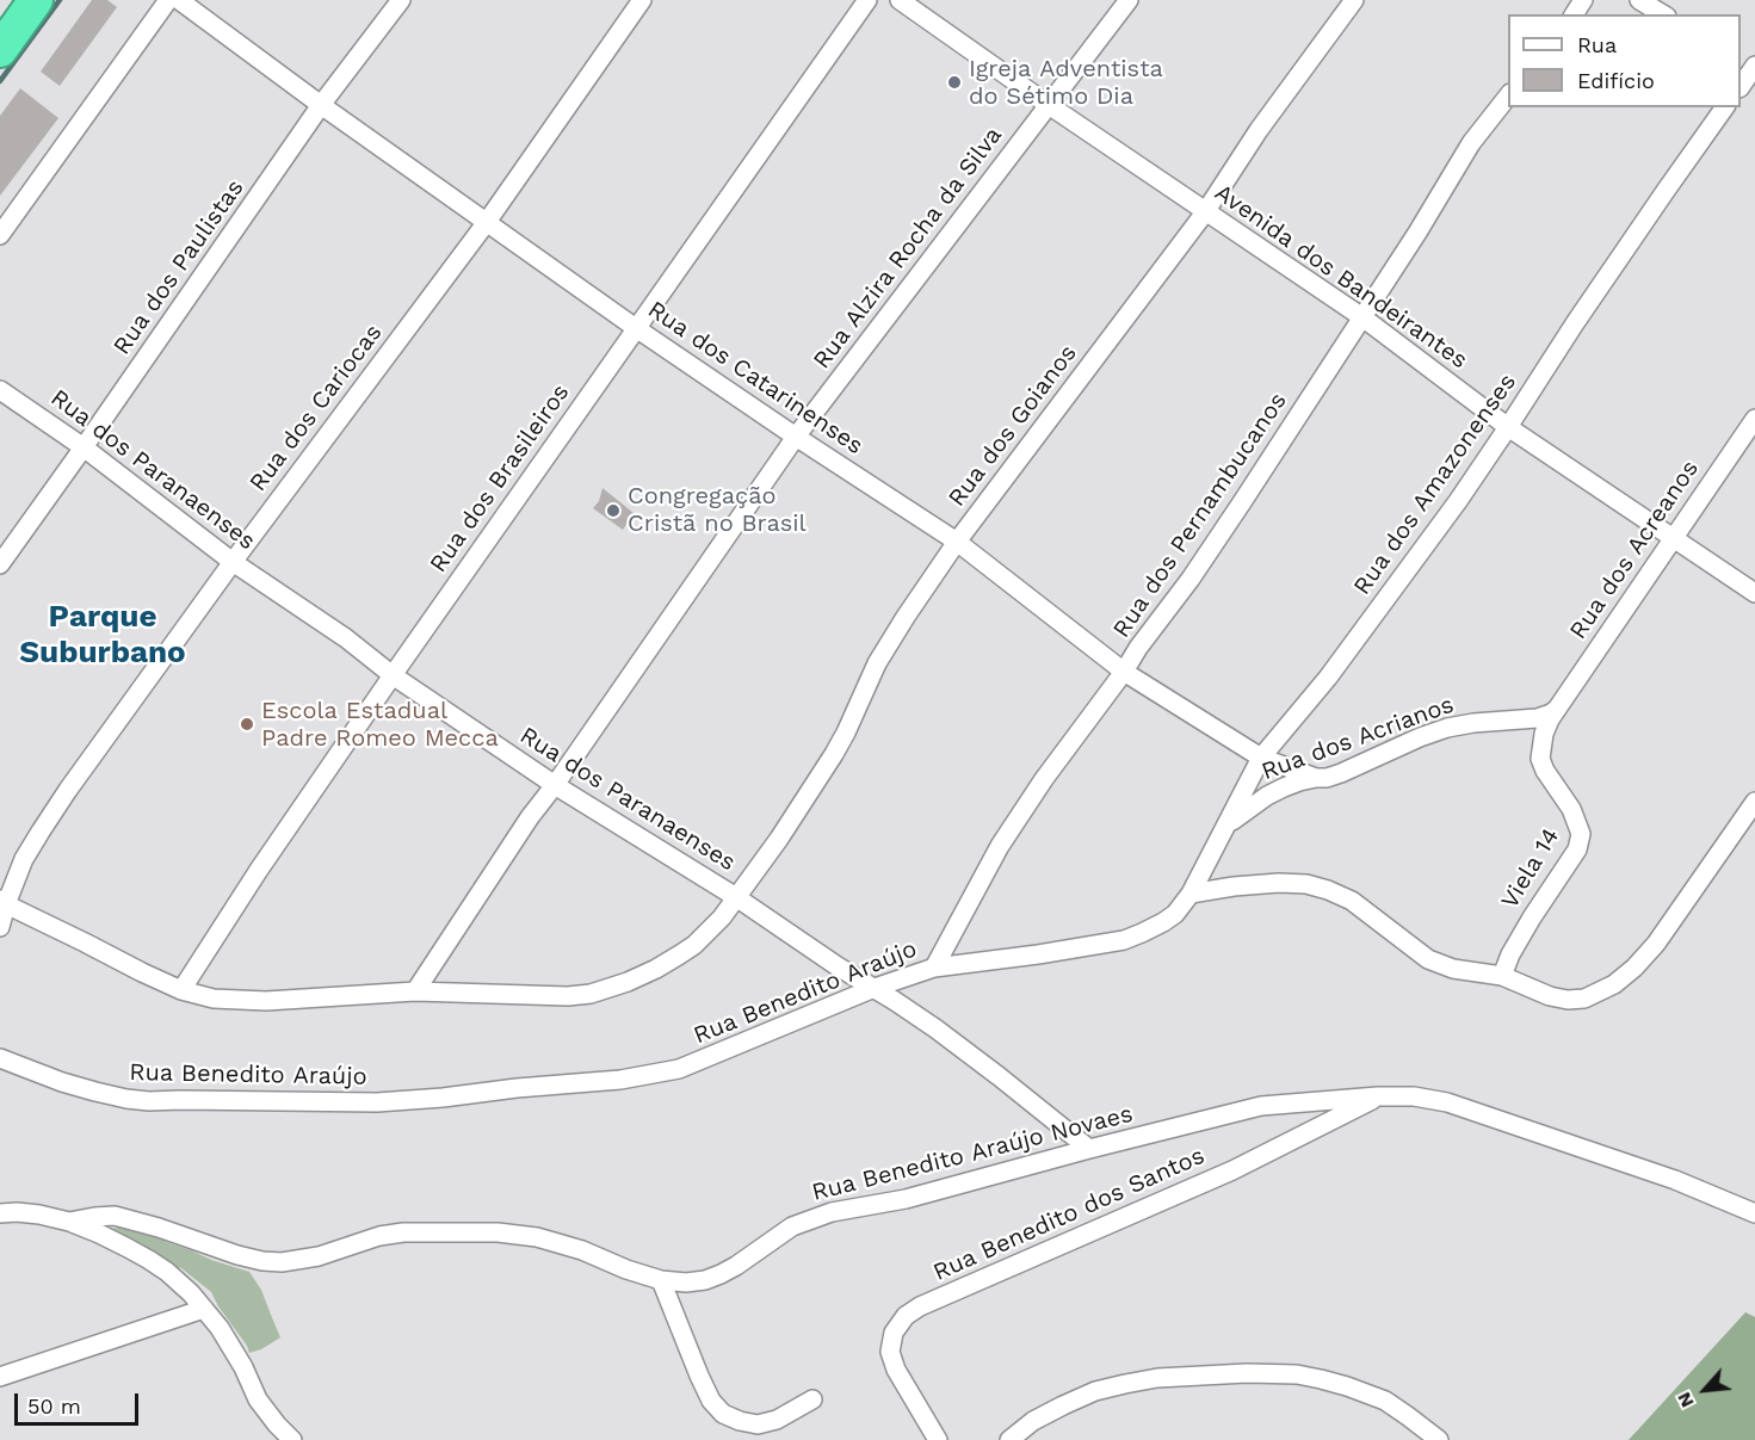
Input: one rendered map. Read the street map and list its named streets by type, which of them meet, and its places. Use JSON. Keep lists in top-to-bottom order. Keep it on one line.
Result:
{"streets":{"street":["Rua Alzira Rocha da Silva","Rua dos Paulistas","Avenida dos Bandeirantes","Rua dos Catarinenses","Rua dos Cariocas","Rua dos Goianos","Rua dos Paranaenses","Rua dos Brasileiros","Rua dos Amazonenses","Rua dos Pernambucanos","Rua dos Acreanos","Rua dos Acrianos","Viela 14","Rua Benedito Araújo","Rua Benedito Araújo Novaes","Rua Benedito dos Santos"]},"crossings":[["Rua Alzira Rocha da Silva","Avenida dos Bandeirantes"],["Rua Alzira Rocha da Silva","Rua dos Catarinenses"],["Rua Alzira Rocha da Silva","Rua dos Goianos"],["Rua Alzira Rocha da Silva","Rua dos Paranaenses"],["Rua dos Paulistas","Rua dos Catarinenses"],["Rua dos Paulistas","Rua dos Paranaenses"],["Avenida dos Bandeirantes","Rua dos Goianos"],["Avenida dos Bandeirantes","Rua dos Amazonenses"],["Avenida dos Bandeirantes","Rua dos Pernambucanos"],["Avenida dos Bandeirantes","Rua dos Acreanos"],["Rua dos Catarinenses","Rua dos Cariocas"],["Rua dos Catarinenses","Rua dos Goianos"],["Rua dos Catarinenses","Rua dos Brasileiros"],["Rua dos Catarinenses","Rua dos Amazonenses"],["Rua dos Catarinenses","Rua dos Pernambucanos"],["Rua dos Catarinenses","Rua dos Acrianos"],["Rua dos Cariocas","Rua dos Goianos"],["Rua dos Cariocas","Rua dos Paranaenses"],["Rua dos Goianos","Rua dos Paranaenses"],["Rua dos Goianos","Rua dos Brasileiros"],["Rua dos Paranaenses","Rua dos Brasileiros"],["Rua dos Paranaenses","Rua Benedito Araújo"],["Rua dos Paranaenses","Rua Benedito Araújo Novaes"],["Rua dos Amazonenses","Rua dos Acrianos"],["Rua dos Amazonenses","Rua Benedito Araújo"],["Rua dos Pernambucanos","Rua Benedito Araújo"],["Rua dos Acreanos","Rua dos Acrianos"],["Rua dos Acreanos","Viela 14"],["Rua dos Acrianos","Viela 14"],["Rua Benedito Araújo Novaes","Rua Benedito dos Santos"]],"districts":["Parque Suburbano"],"places":["Igreja Adventista do Sétimo Dia","Congregação Cristã no Brasil","Escola Estadual Padre Romeo Mecca"],"legend":["Rua","Edifício"],"scale_bar":"50 m","north":"bottom left"}
